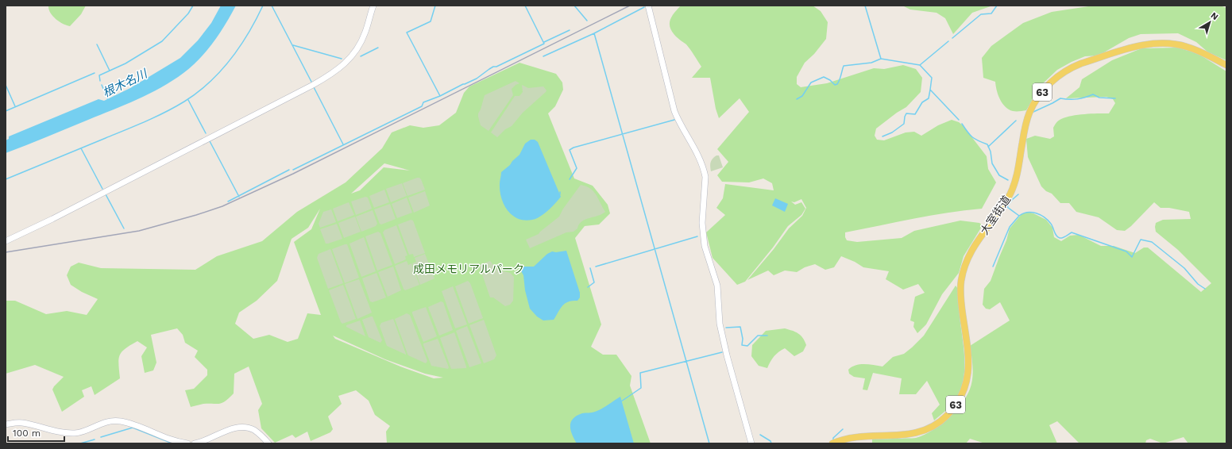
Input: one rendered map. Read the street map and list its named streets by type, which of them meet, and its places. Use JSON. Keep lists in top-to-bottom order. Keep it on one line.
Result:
{"streets":{"main road":["63","大室街道"]},"water":["根木名川"],"parks":["成田メモリアルパーク"],"scale_bar":"100 m","north":"top right"}
